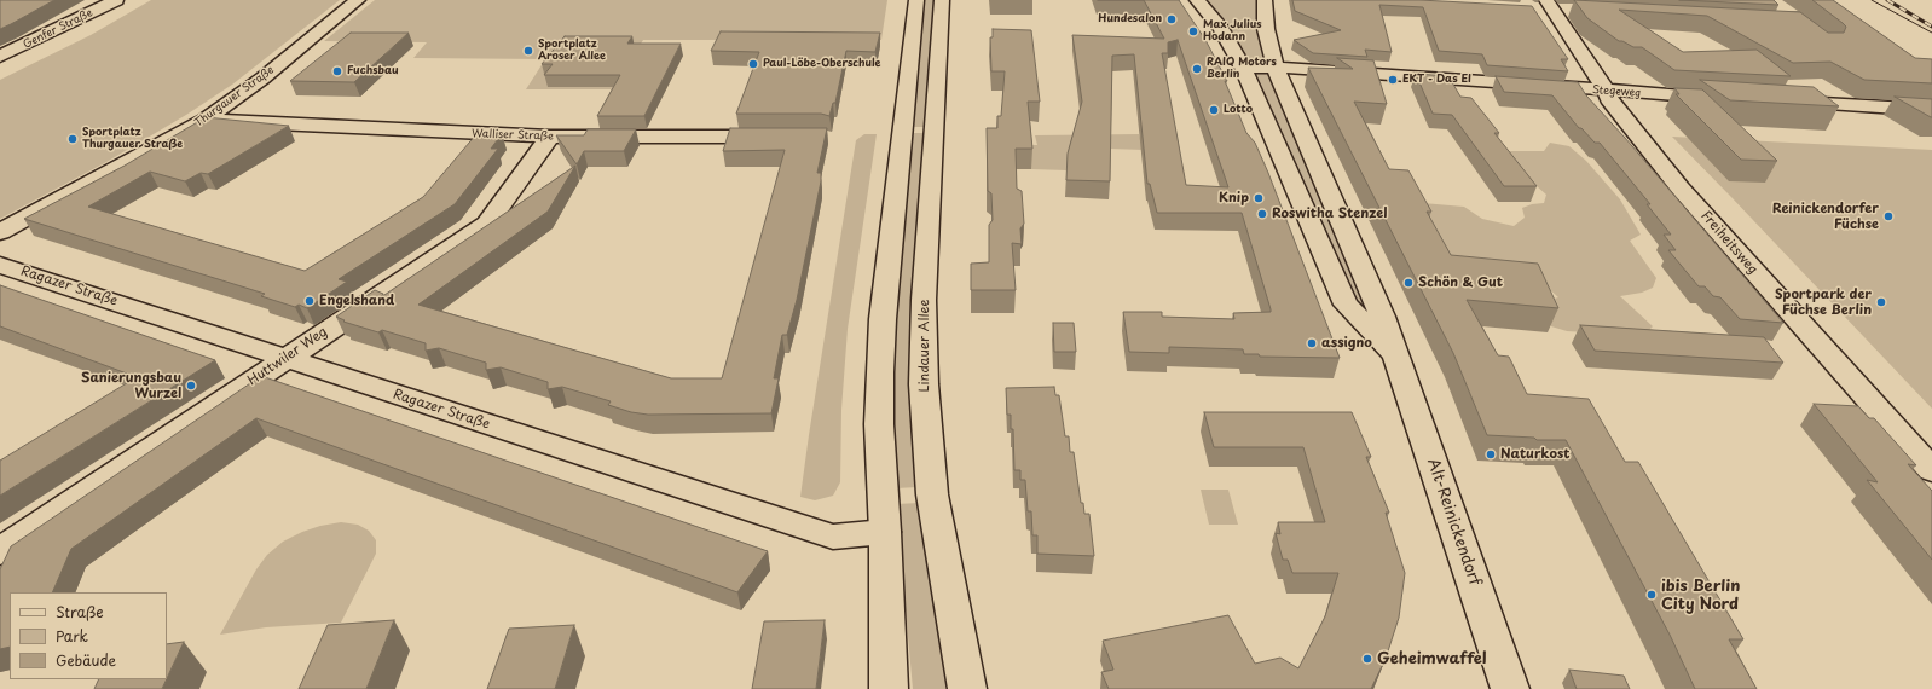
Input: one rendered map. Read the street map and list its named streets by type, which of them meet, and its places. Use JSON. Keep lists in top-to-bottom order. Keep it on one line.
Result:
{"streets":{"street":["Genfer Straße","Stegeweg","Thurgauer Straße","Walliser Straße","Freiheitsweg","Ragazer Straße","Lindauer Allee","Huttwiler Weg","Alt-Reinickendorf"]},"crossings":[["Stegeweg","Freiheitsweg"],["Stegeweg","Alt-Reinickendorf"],["Thurgauer Straße","Walliser Straße"],["Walliser Straße","Huttwiler Weg"],["Ragazer Straße","Huttwiler Weg"]],"places":["Hundesalon","Max Julius Hodann","Sportplatz Aroser Allee","Paul-Löbe-Oberschule","RAIQ Motors Berlin","Fuchsbau","EKT - Das EI","Lotto","Sportplatz Thurgauer Straße","Knip","Roswitha Stenzel","Reinickendorfer Füchse","Schön & Gut","Engelshand","Sportpark der Füchse Berlin","assigno","Sanierungsbau Wurzel","Naturkost","ibis Berlin City Nord","Geheimwaffel"],"legend":["Straße","Park","Gebäude"]}
